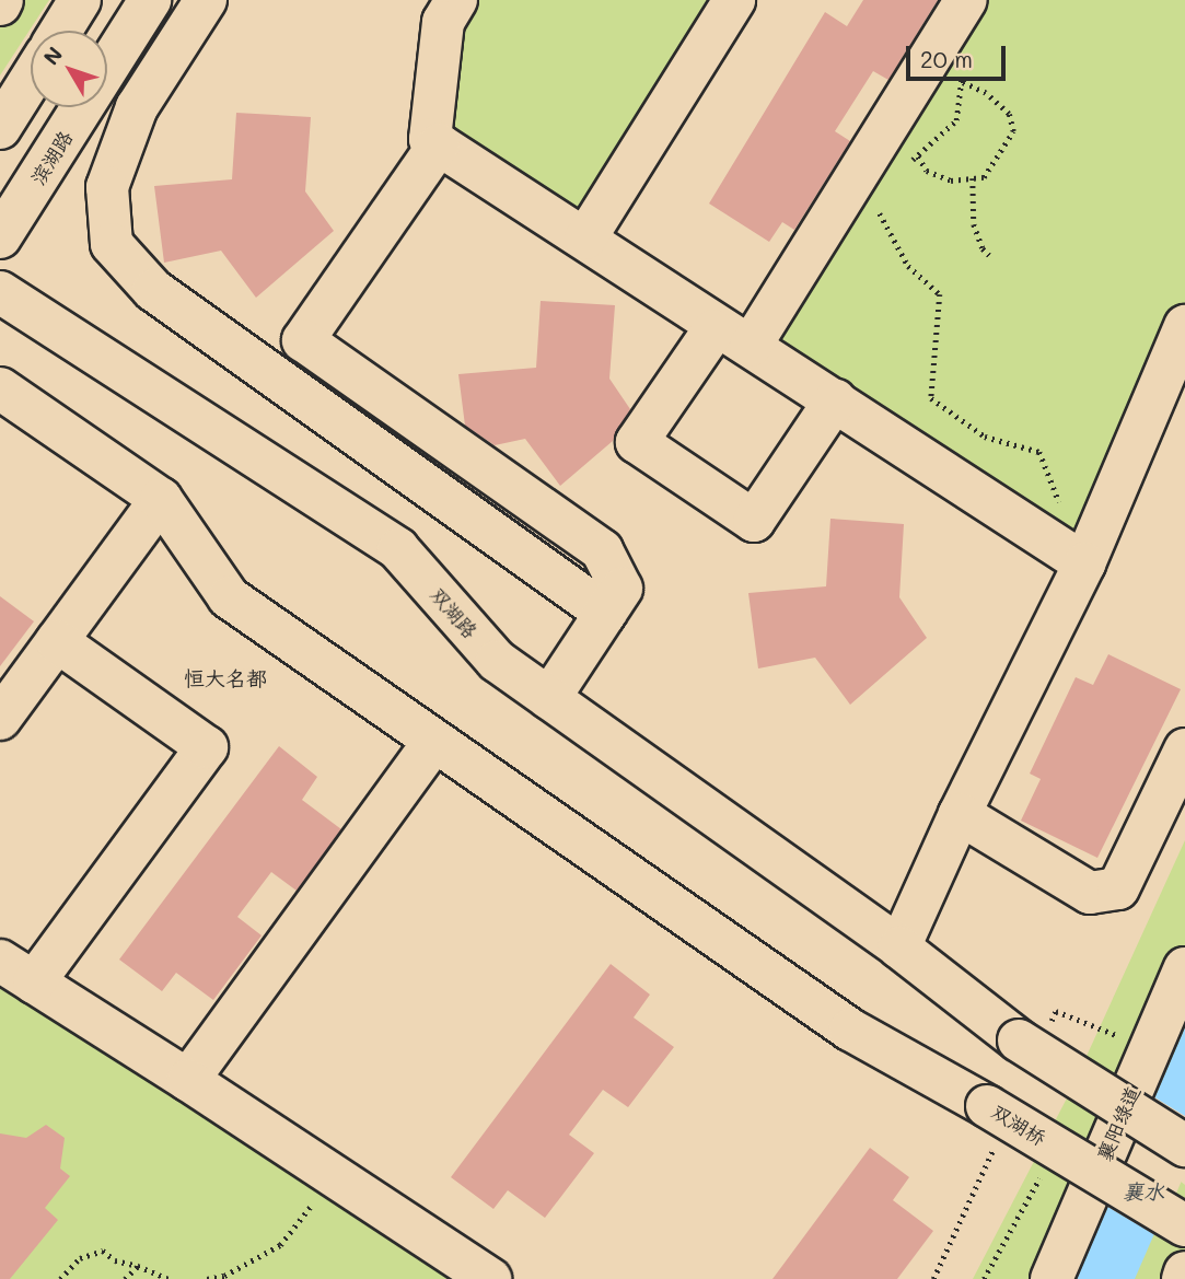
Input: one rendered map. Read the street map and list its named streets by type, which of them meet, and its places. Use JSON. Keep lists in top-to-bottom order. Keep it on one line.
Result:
{"streets":{"main road":["滨湖路","双湖路","襄阳绿道","双湖桥"]},"districts":["恒大名都"],"water":["襄水"],"scale_bar":"20 m","north":"top left"}
